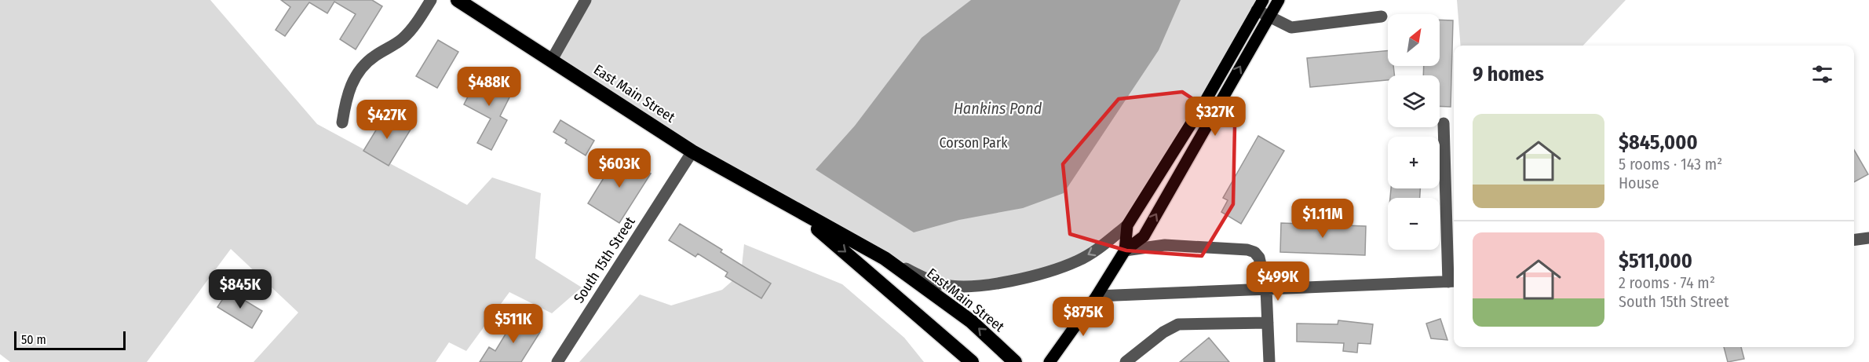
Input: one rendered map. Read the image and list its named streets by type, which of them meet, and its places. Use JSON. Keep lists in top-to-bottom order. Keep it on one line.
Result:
{"streets":{"highway":["East Main Street"],"street":["South 15th Street"]},"crossings":[["East Main Street","South 15th Street"]],"water":["Hankins Pond"],"parks":["Corson Park"],"scale_bar":"50 m","north":"top right","page":{"map_buttons":["+","−"],"heading":"9 homes","price":["$488K","$327K","$427K","$603K","$1.11M","$499K","$845K","$875K","$511K"],"list":[{"name":"$845,000","note":"5 rooms · 143 m² · House"},{"name":"$511,000","note":"2 rooms · 74 m² · South 15th Street"}],"scale":"50 m"}}
